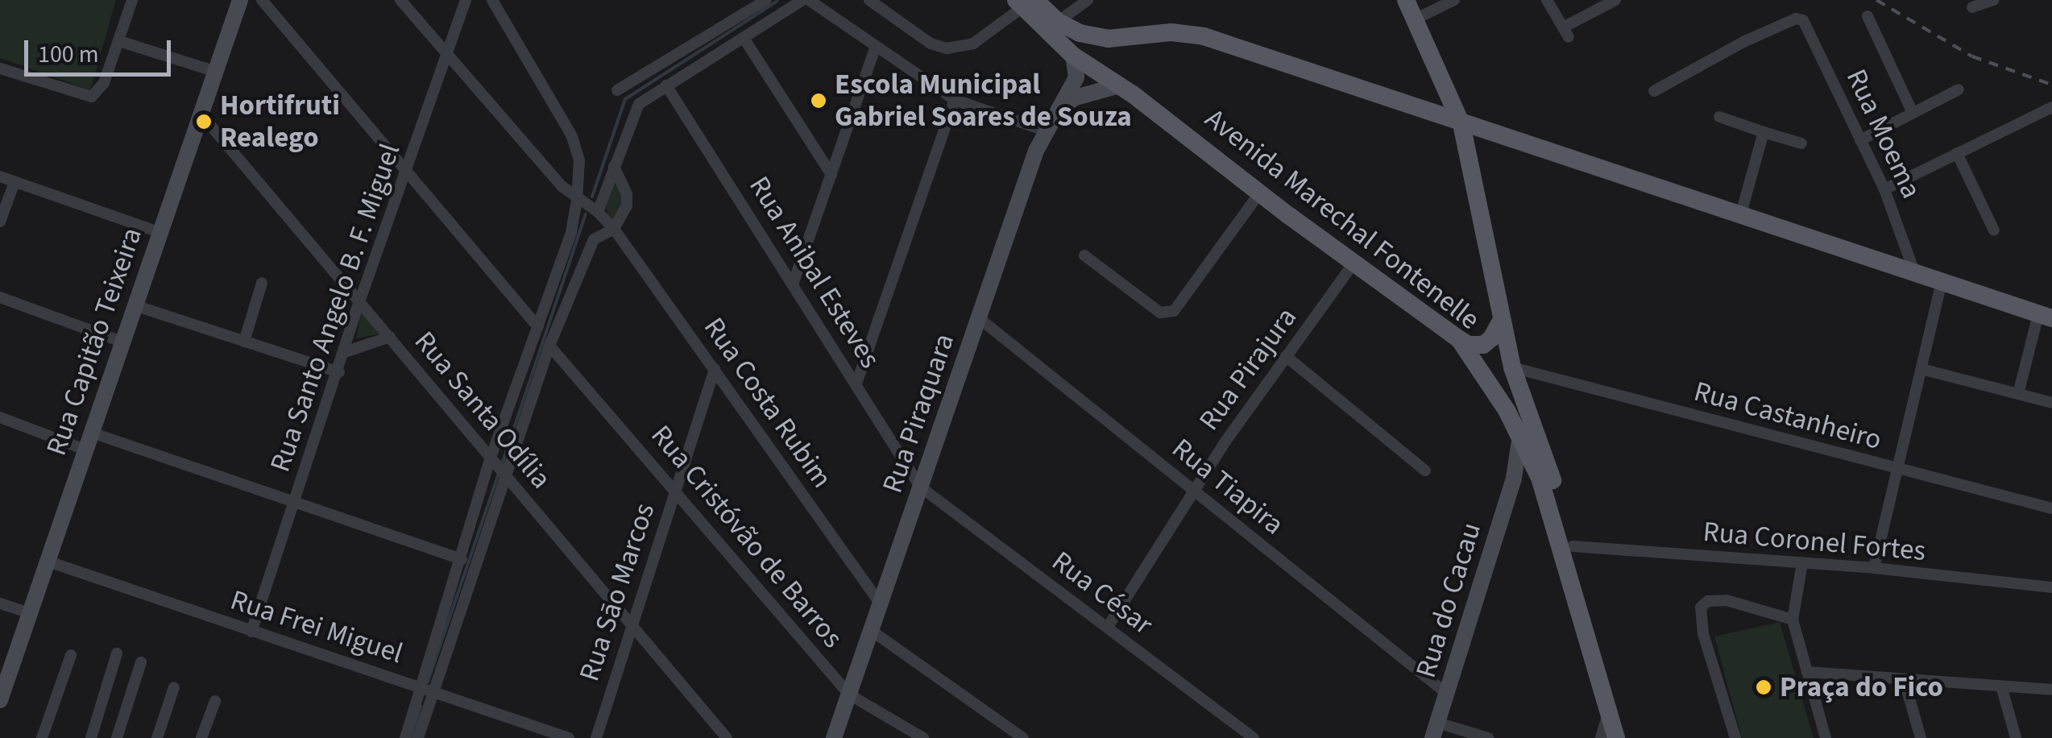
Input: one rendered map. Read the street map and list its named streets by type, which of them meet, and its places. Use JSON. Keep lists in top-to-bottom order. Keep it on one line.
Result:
{"streets":{"main road":["Avenida Marechal Fontenelle"],"street":["Rua Moema","Rua Anibal Esteves","Rua Santo Angelo B. F. Miguel","Rua Capitão Teixeira","Rua Pirajura","Rua Costa Rubim","Rua Santa Odília","Rua Piraquara","Rua Castanheiro","Rua Tiapira","Rua Cristóvão de Barros","Rua Coronel Fortes","Rua Sāo Marcos","Rua César","Rua do Cacau","Rua Frei Miguel"]},"crossings":[["Avenida Marechal Fontenelle","Rua Pirajura"],["Avenida Marechal Fontenelle","Rua Piraquara"],["Avenida Marechal Fontenelle","Rua Castanheiro"],["Avenida Marechal Fontenelle","Rua Coronel Fortes"],["Avenida Marechal Fontenelle","Rua do Cacau"],["Rua Anibal Esteves","Rua Piraquara"],["Rua Anibal Esteves","Rua César"],["Rua Santo Angelo B. F. Miguel","Rua Costa Rubim"],["Rua Santo Angelo B. F. Miguel","Rua Santa Odília"],["Rua Santo Angelo B. F. Miguel","Rua Frei Miguel"],["Rua Capitão Teixeira","Rua Santa Odília"],["Rua Capitão Teixeira","Rua Frei Miguel"],["Rua Pirajura","Rua Tiapira"],["Rua Pirajura","Rua César"],["Rua Costa Rubim","Rua Piraquara"],["Rua Costa Rubim","Rua Sāo Marcos"],["Rua Santa Odília","Rua Sāo Marcos"],["Rua Piraquara","Rua Tiapira"],["Rua Piraquara","Rua Cristóvão de Barros"],["Rua Piraquara","Rua César"],["Rua Tiapira","Rua do Cacau"],["Rua Cristóvão de Barros","Rua Sāo Marcos"]],"places":["Escola Municipal Gabriel Soares de Souza","Hortifruti Realego","Praça do Fico"],"scale_bar":"100 m"}
